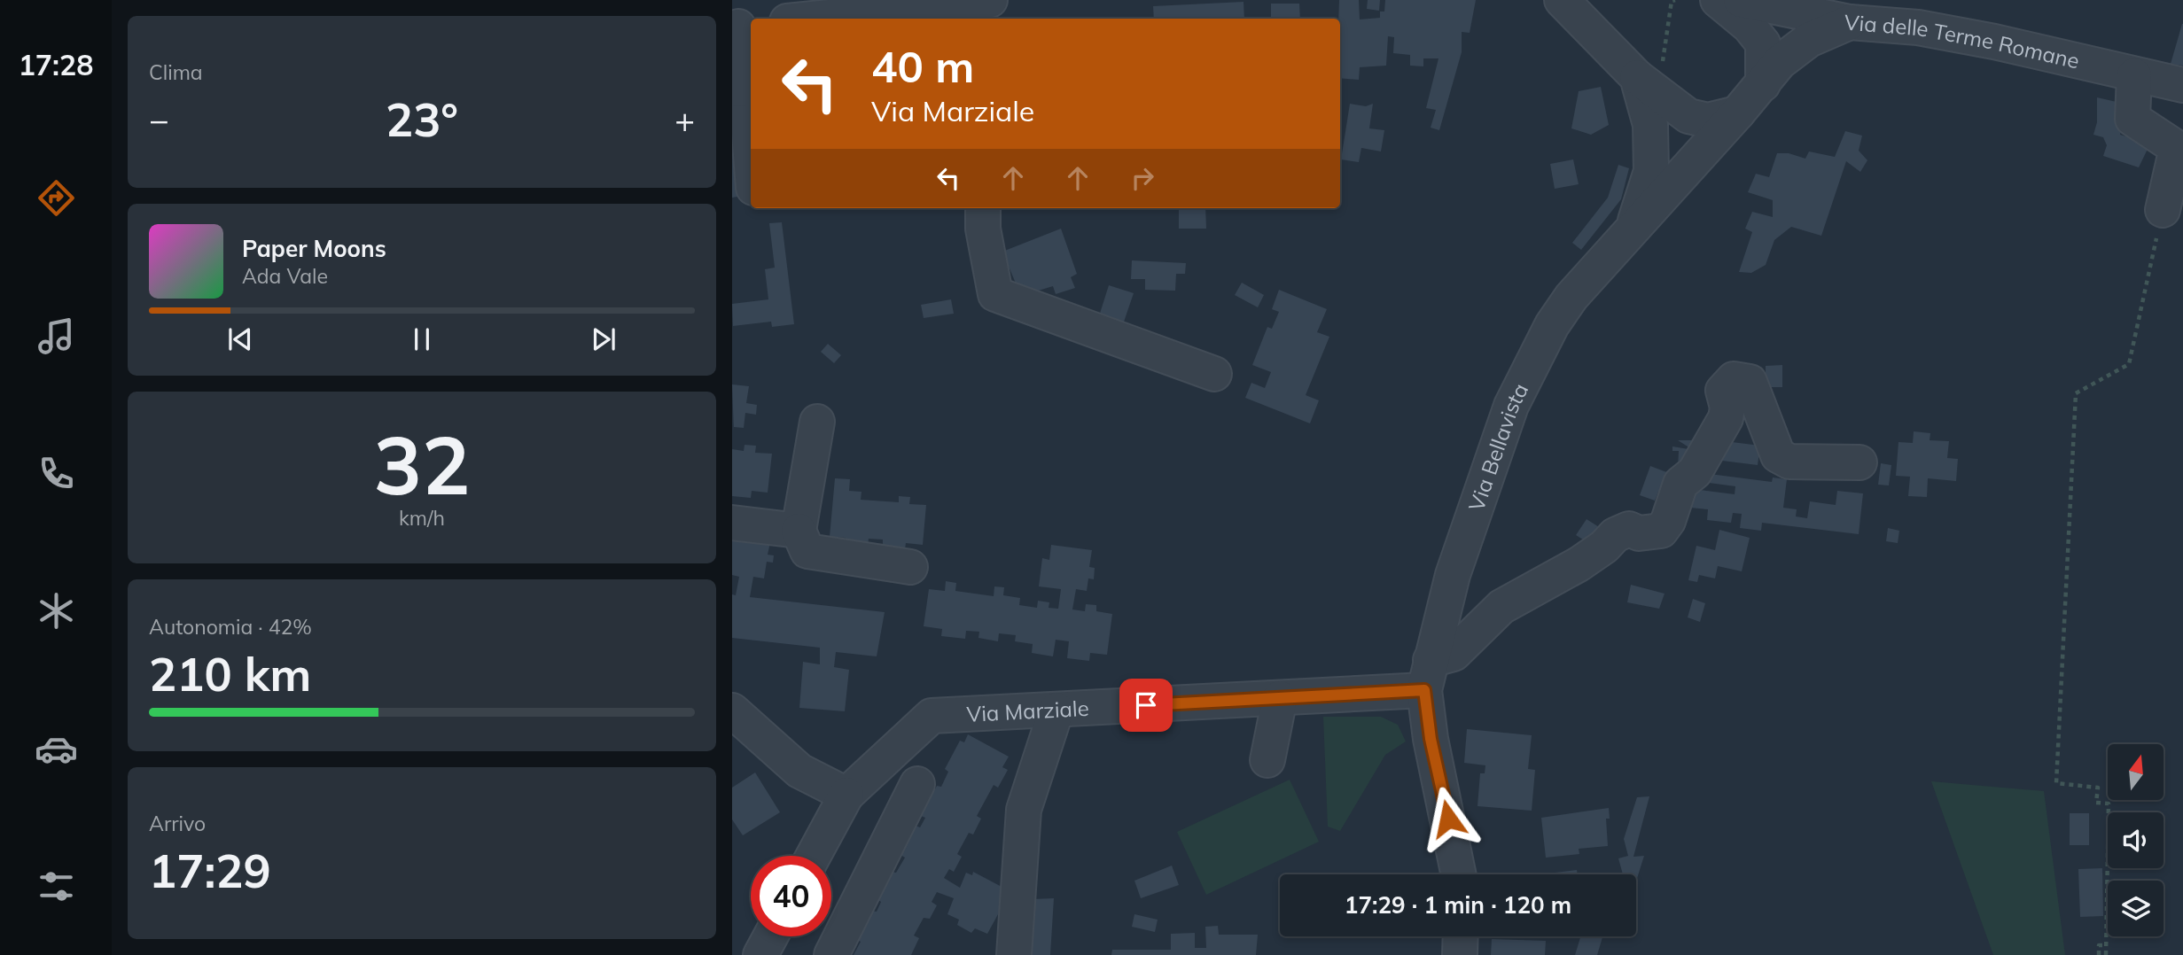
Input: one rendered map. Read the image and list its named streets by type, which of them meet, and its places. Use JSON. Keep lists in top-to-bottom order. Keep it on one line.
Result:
{"streets":{"street":["Via delle Terme Romane","Via Bellavista","Via Marziale"]},"crossings":[["Via delle Terme Romane","Via Bellavista"],["Via Bellavista","Via Marziale"]],"north":"top","page":{"tabs":"17:28","tile":["Clima",["32","km/h"],["Autonomia · 42%","210 km"],["Arrivo","17:29"]],"turn":["40 m","Via Marziale"],"heat":["−","23°","+"],"song":["Paper Moons","Ada Vale"],"limit":"40","trip":"17:29 · 1 min · 120 m"}}
